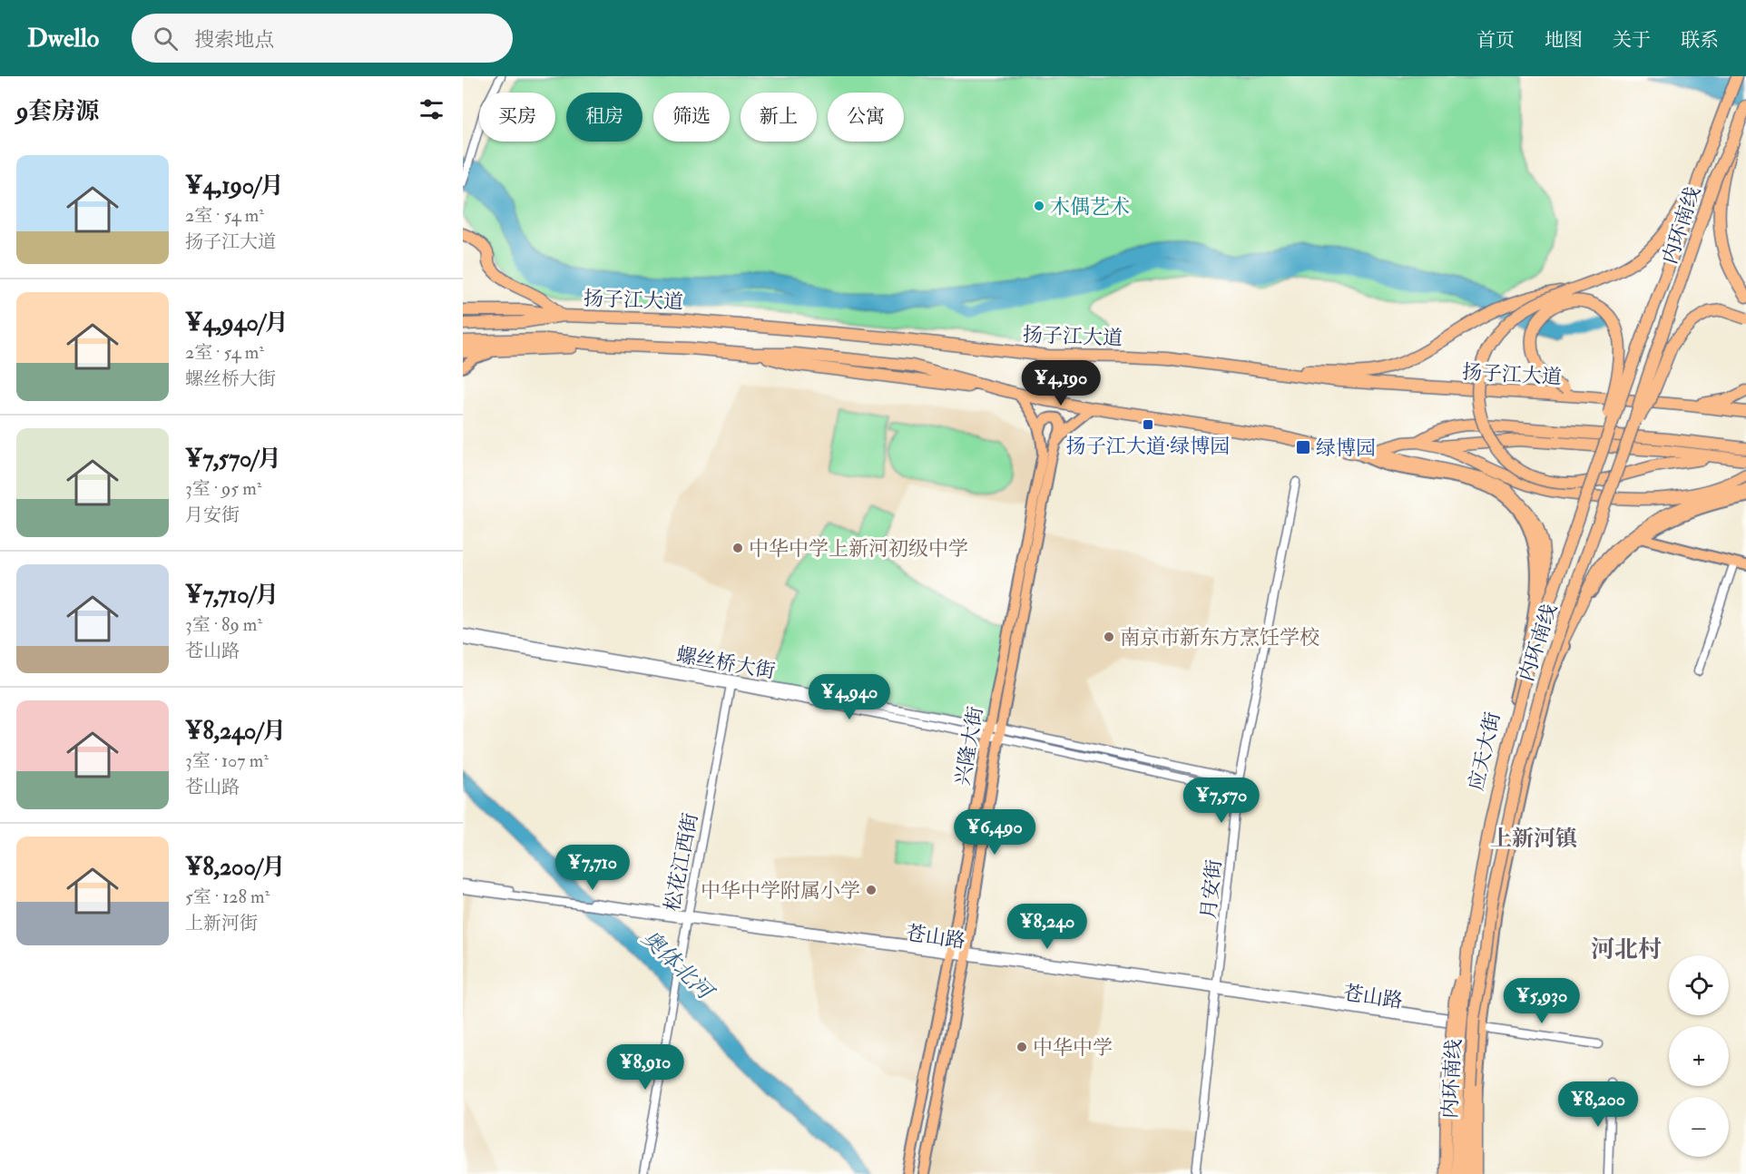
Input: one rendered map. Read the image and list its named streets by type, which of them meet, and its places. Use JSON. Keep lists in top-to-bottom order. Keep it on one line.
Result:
{"streets":{"highway":["内环南线","扬子江大道"],"main road":["兴隆大街","应天大街"],"street":["螺丝桥大街","松花江西街","月安街","苍山路"]},"crossings":[["螺丝桥大街","兴隆大街"],["螺丝桥大街","松花江西街"],["螺丝桥大街","月安街"],["兴隆大街","苍山路"],["应天大街","苍山路"],["松花江西街","苍山路"],["月安街","苍山路"]],"districts":["上新河镇","河北村"],"water":["奥体北河"],"places":{"other":["木偶艺术","中华中学上新河初级中学","南京市新东方烹饪学校","中华中学附属小学","中华中学"],"transit":["扬子江大道·绿博园","绿博园"]},"page":{"header":"Dwello","search":"搜索地点","nav":["首页","地图","关于","联系"],"heading":"9套房源","chip":["买房","租房","筛选","新上","公寓"],"list":[{"name":"¥4,190/月","note":"2室 · 54 m² · 扬子江大道"},{"name":"¥4,940/月","note":"2室 · 54 m² · 螺丝桥大街"},{"name":"¥7,570/月","note":"3室 · 95 m² · 月安街"},{"name":"¥7,710/月","note":"3室 · 89 m² · 苍山路"},{"name":"¥8,240/月","note":"3室 · 107 m² · 苍山路"},{"name":"¥8,200/月","note":"5室 · 128 m² · 上新河街"}],"price":["¥4,190","¥4,940","¥7,570","¥6,490","¥7,710","¥8,240","¥5,930","¥8,910","¥8,200"],"map_buttons":["+","−"]}}
